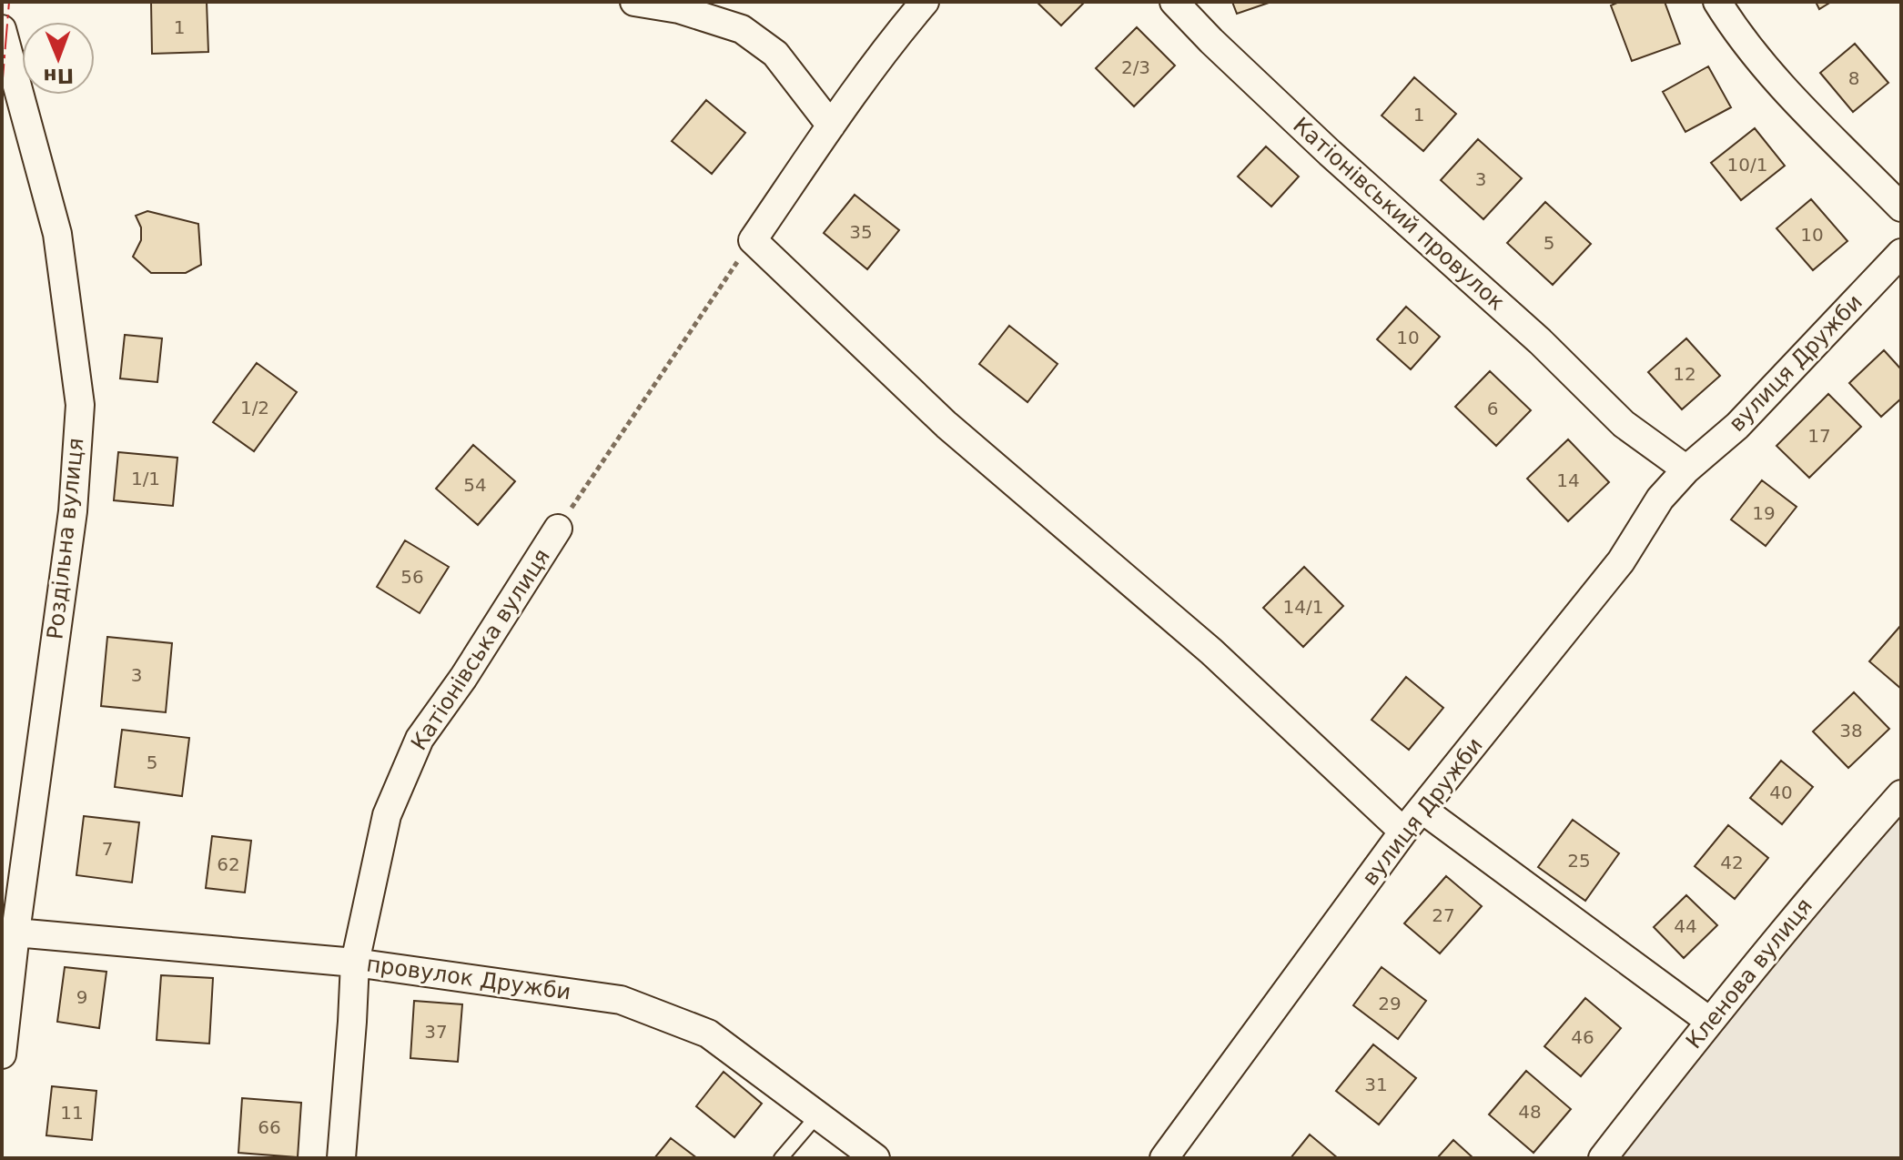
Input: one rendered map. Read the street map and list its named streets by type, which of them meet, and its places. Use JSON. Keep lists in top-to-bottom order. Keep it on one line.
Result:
{"streets":{"street":["Катіонівський провулок","вулиця Дружби","Роздільна вулиця","Катіонівська вулиця","Кленова вулиця","провулок Дружби"]},"crossings":[["Катіонівський провулок","вулиця Дружби"],["Роздільна вулиця","провулок Дружби"],["Катіонівська вулиця","провулок Дружби"]],"house_numbers":["1","2/3","8","1","10/1","3","35","10","5","10","12","1/2","6","17","1/1","14","54","19","56","14/1","3","38","5","40","7","25","42","62","27","44","9","29","37","46","31","48","11","66"],"north":"bottom"}
